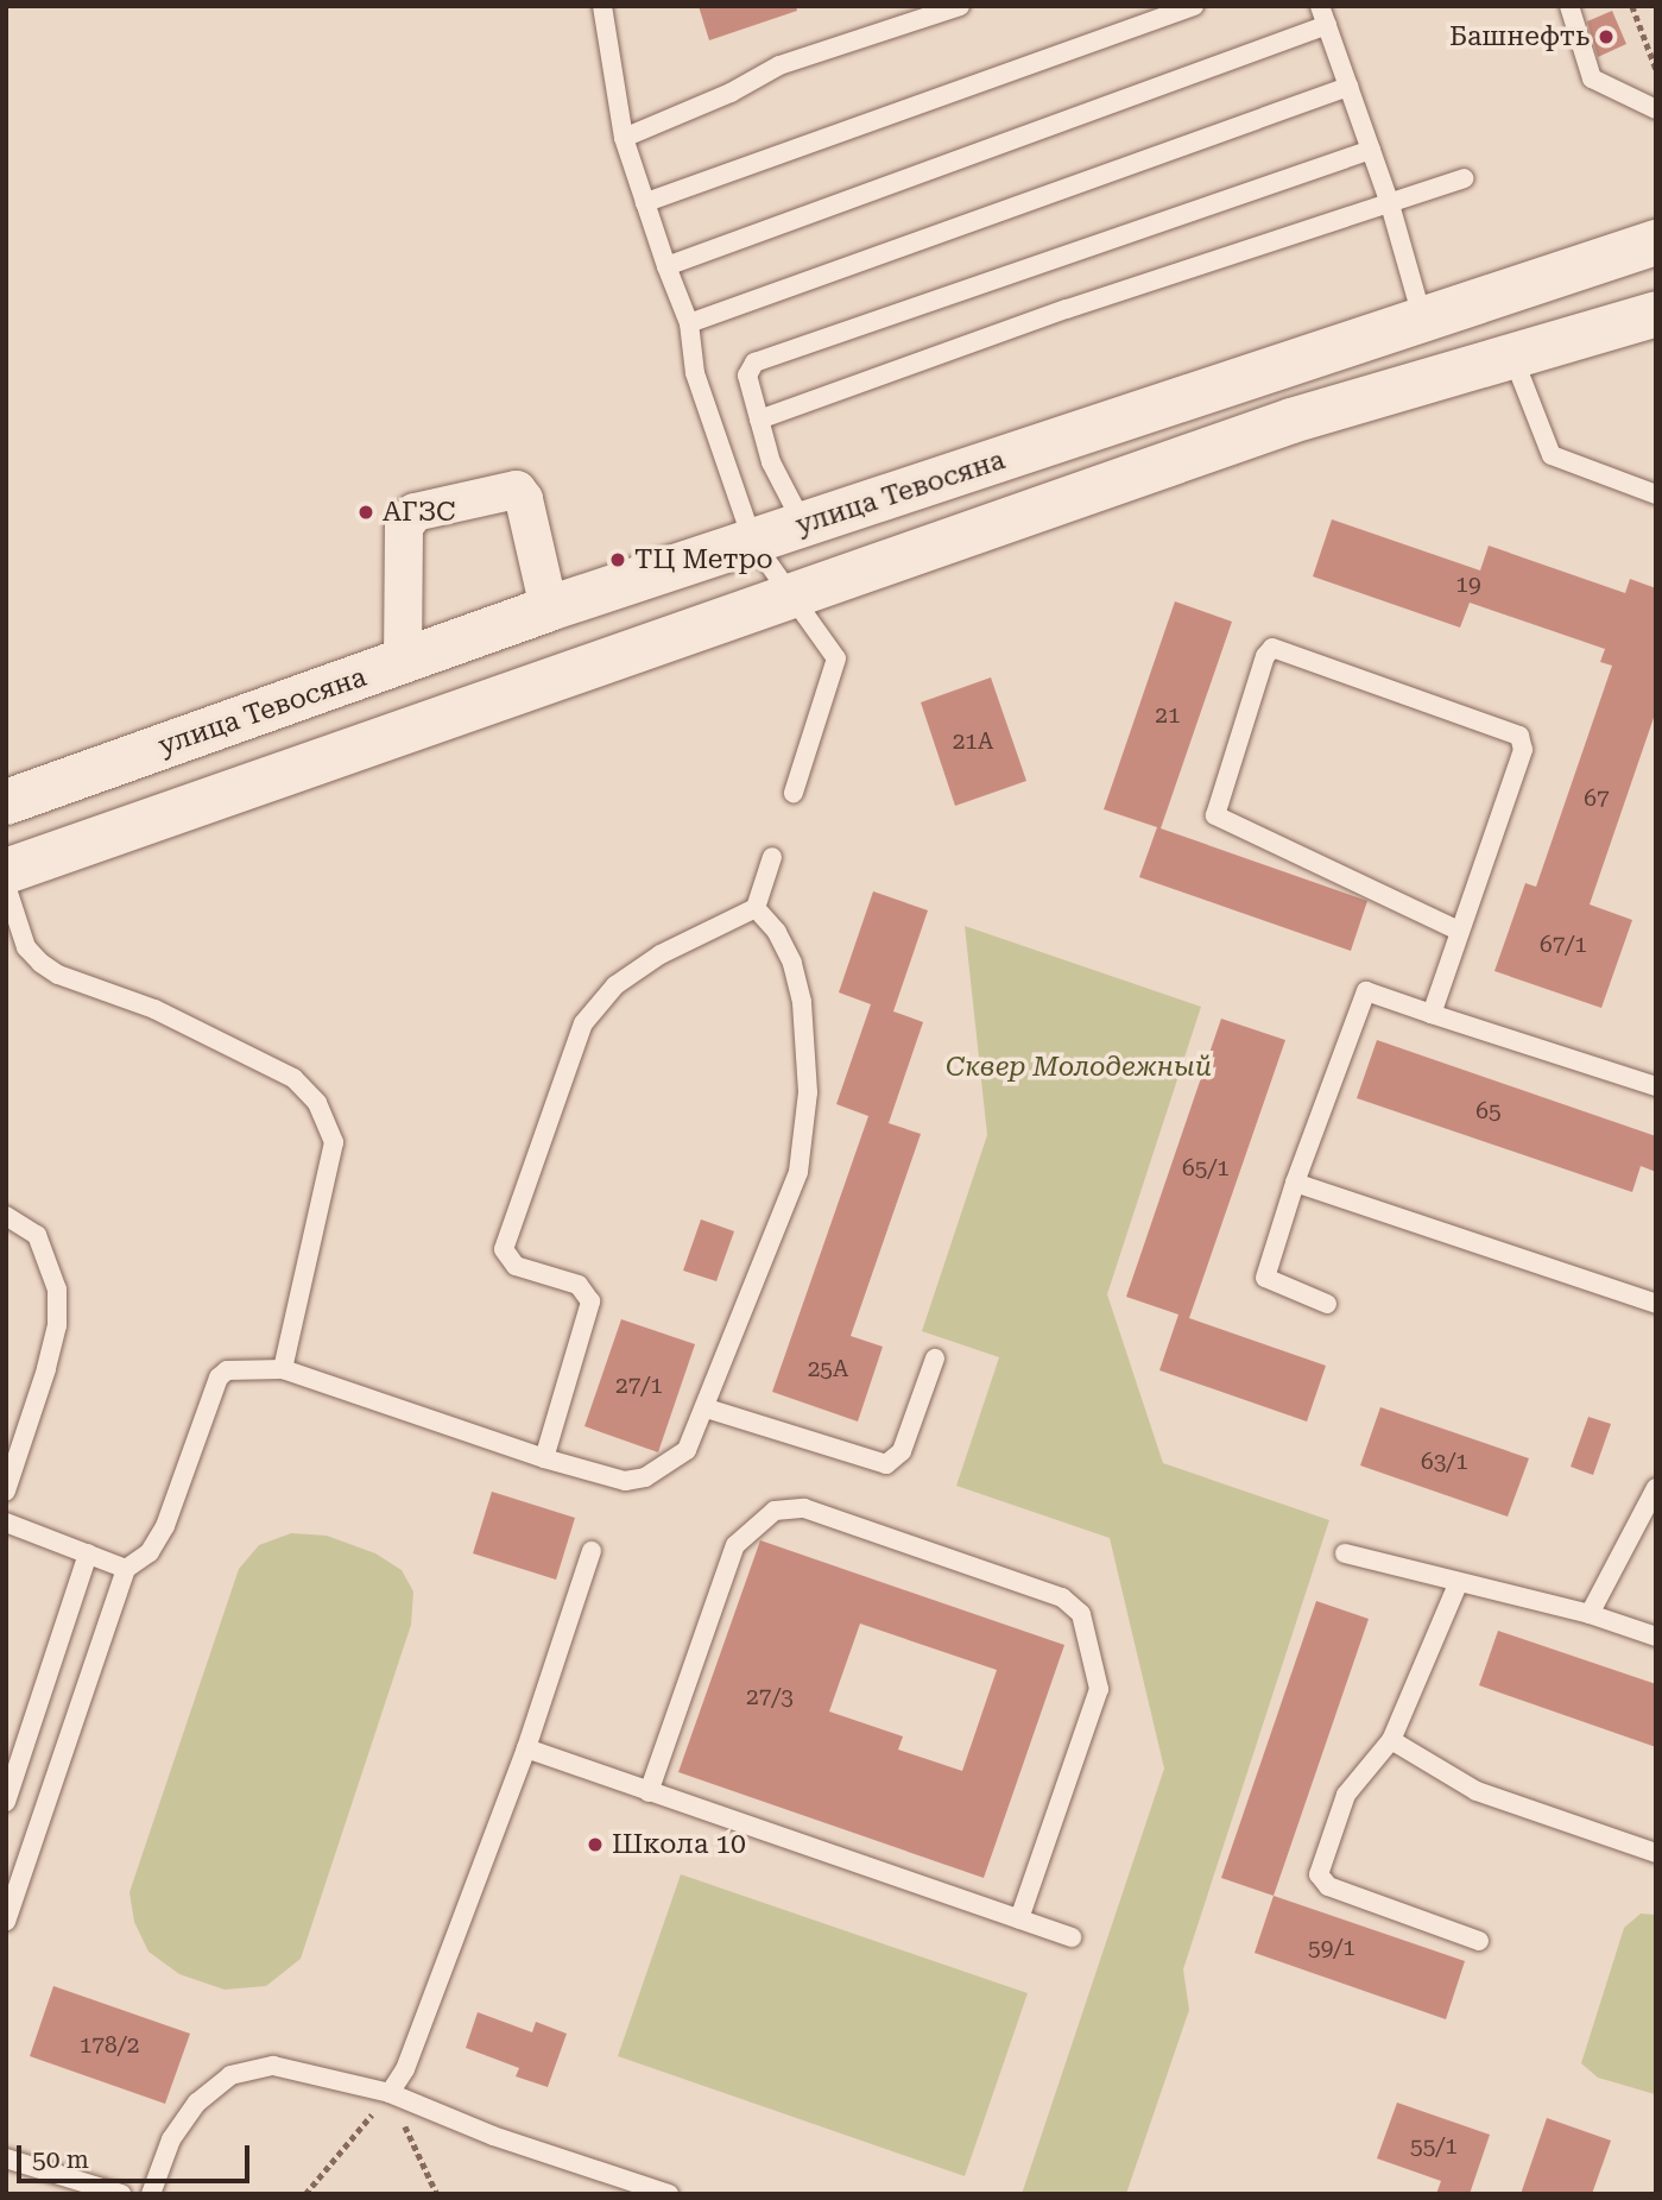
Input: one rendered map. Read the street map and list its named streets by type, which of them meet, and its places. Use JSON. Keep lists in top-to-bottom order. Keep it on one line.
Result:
{"streets":{"street":["улица Тевосяна"]},"parks":["Сквер Молодежный"],"places":["Башнефть","АГЗС","ТЦ Метро","Школа 10"],"house_numbers":["19","21","21А","67","67/1","65","65/1","25А","27/1","63/1","27/3","59/1","178/2","55/1"],"scale_bar":"50 m"}
